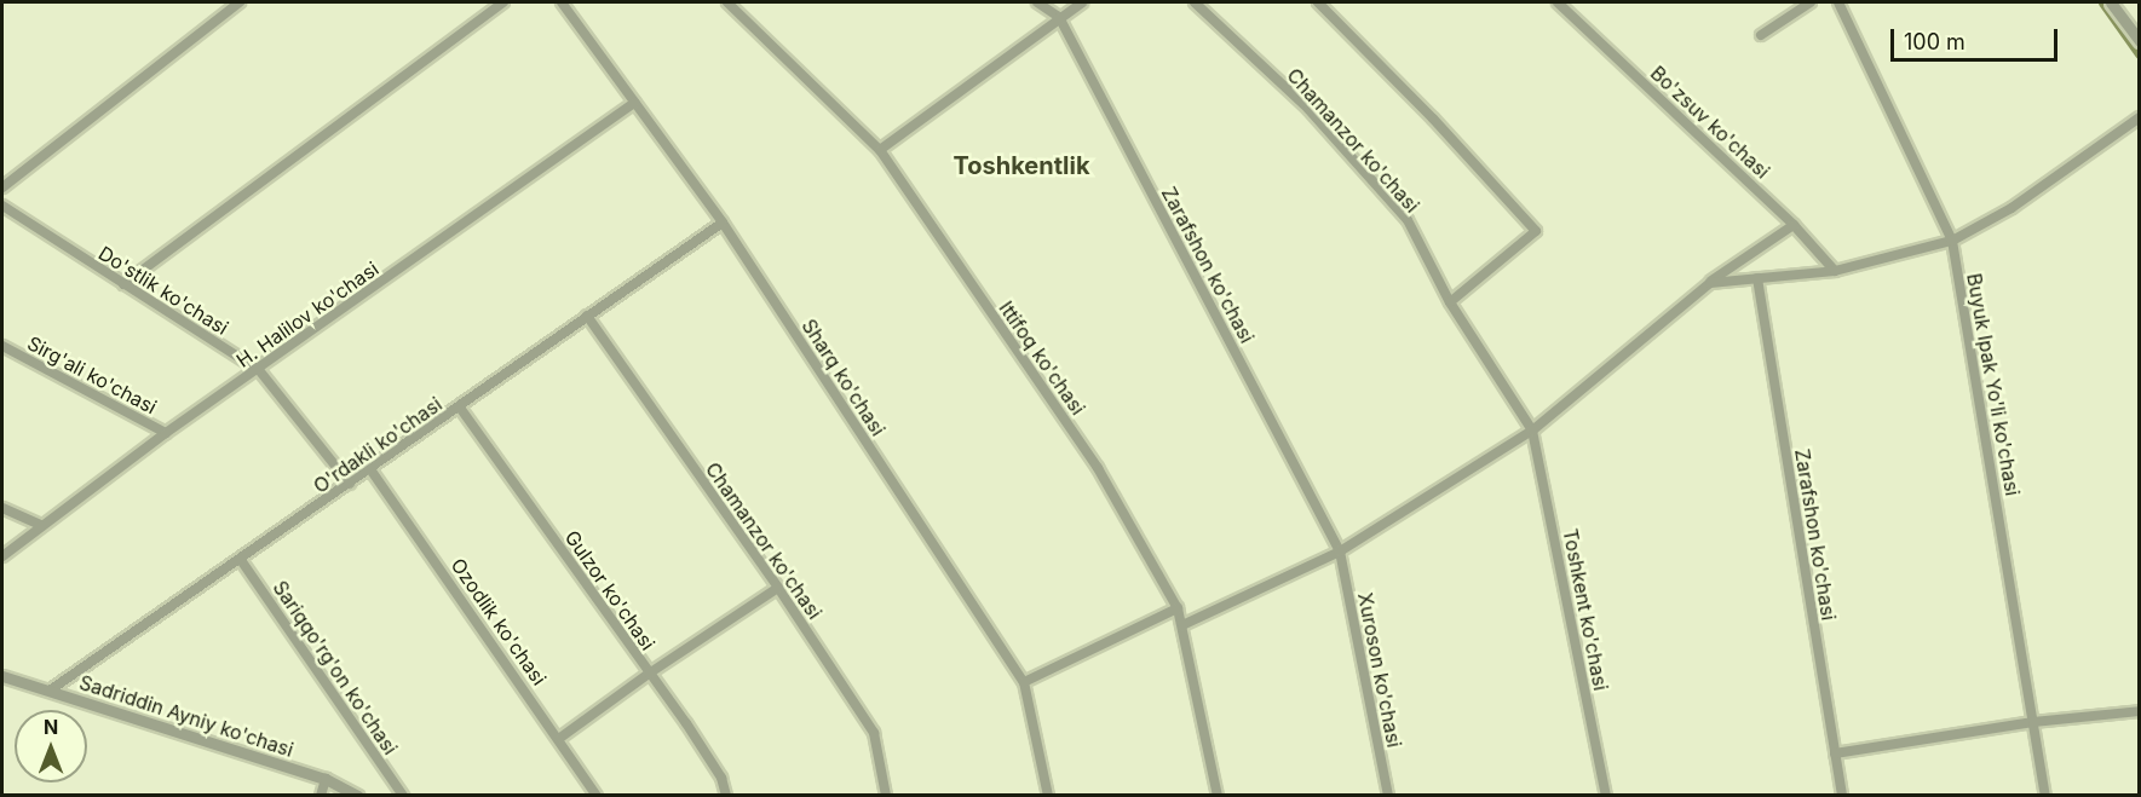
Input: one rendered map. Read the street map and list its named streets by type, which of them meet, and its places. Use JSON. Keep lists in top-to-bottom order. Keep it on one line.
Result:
{"streets":{"street":["Bo'zsuv ko'chasi","Chamanzor ko'chasi","Zarafshon ko'chasi","Do'stlik ko'chasi","H. Halilov ko'chasi","Ittifoq ko'chasi","Sirg'ali ko'chasi","Sharq ko'chasi","Buyuk Ipak Yo'li ko'chasi","O'rdakli ko'chasi","Gulzor ko'chasi","Toshkent ko'chasi","Ozodlik ko'chasi","Sariqqo'rg'on ko'chasi","Xuroson ko'chasi","Sadriddin Ayniy ko'chasi"]},"crossings":[["Chamanzor ko'chasi","O'rdakli ko'chasi"],["Chamanzor ko'chasi","Toshkent ko'chasi"],["Zarafshon ko'chasi","Xuroson ko'chasi"],["Do'stlik ko'chasi","H. Halilov ko'chasi"],["Do'stlik ko'chasi","O'rdakli ko'chasi"],["H. Halilov ko'chasi","Sirg'ali ko'chasi"],["H. Halilov ko'chasi","Sharq ko'chasi"],["Sharq ko'chasi","O'rdakli ko'chasi"],["O'rdakli ko'chasi","Gulzor ko'chasi"],["O'rdakli ko'chasi","Ozodlik ko'chasi"],["O'rdakli ko'chasi","Sariqqo'rg'on ko'chasi"],["O'rdakli ko'chasi","Sadriddin Ayniy ko'chasi"]],"districts":["Toshkentlik"],"scale_bar":"100 m","north":"top"}
